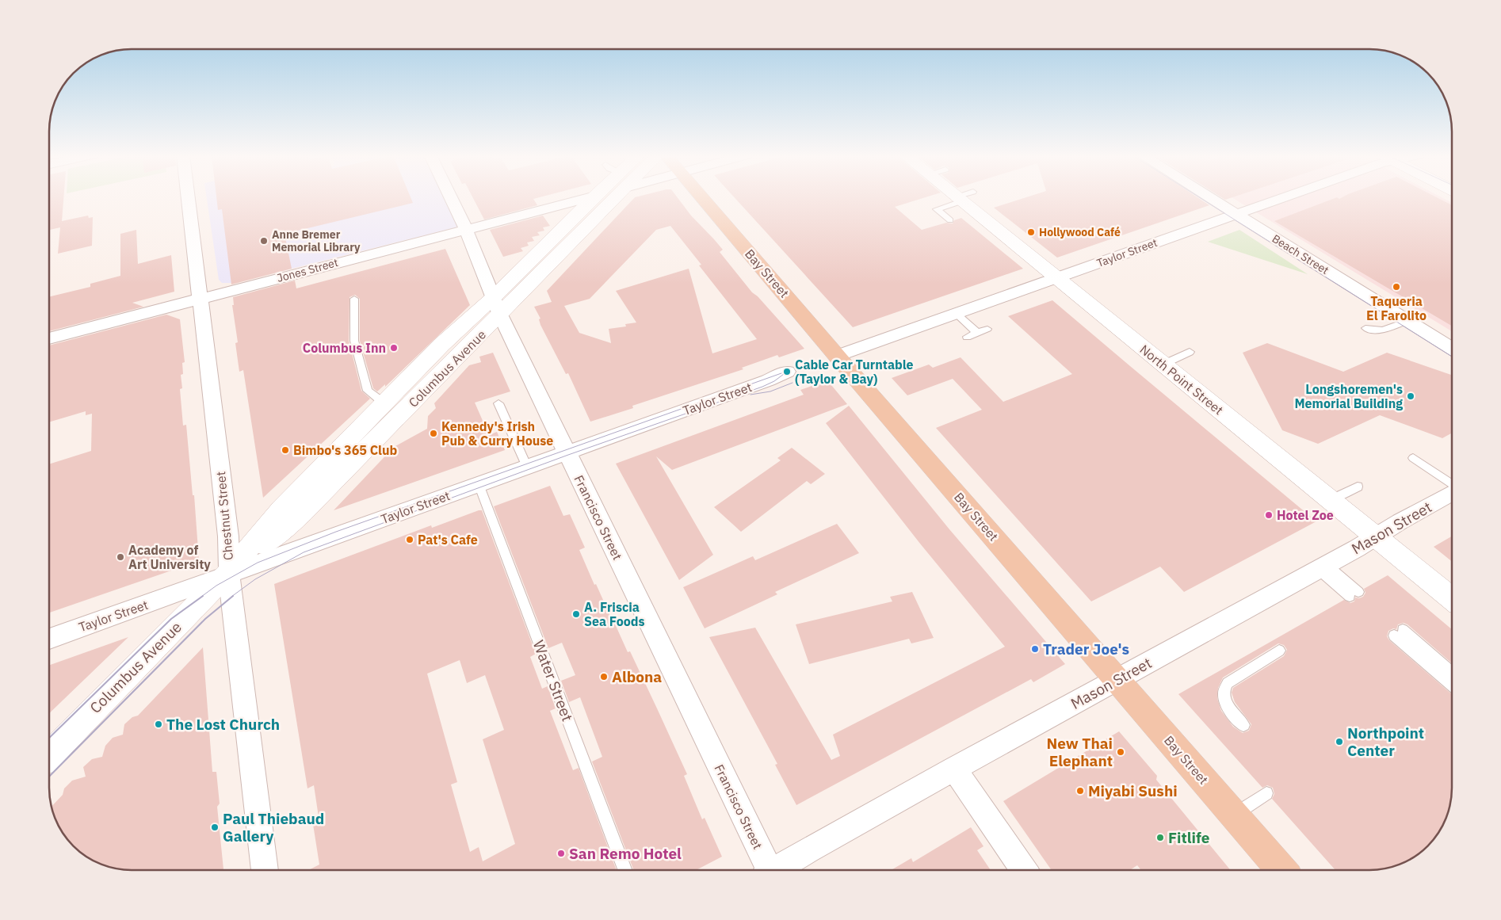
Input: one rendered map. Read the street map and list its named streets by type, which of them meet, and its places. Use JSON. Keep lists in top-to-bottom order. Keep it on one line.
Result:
{"streets":{"main road":["Bay Street","Columbus Avenue","North Point Street"],"street":["Taylor Street","Beach Street","Jones Street","Chestnut Street","Francisco Street","Mason Street"],"lane":["Water Street"]},"crossings":[["Taylor Street","Beach Street"],["Taylor Street","Bay Street"],["Taylor Street","Columbus Avenue"],["Taylor Street","North Point Street"],["Taylor Street","Chestnut Street"],["Taylor Street","Francisco Street"],["Taylor Street","Water Street"],["Jones Street","Chestnut Street"],["Jones Street","Francisco Street"],["Bay Street","Mason Street"],["Columbus Avenue","Chestnut Street"],["Columbus Avenue","Francisco Street"],["North Point Street","Mason Street"]],"places":["Hollywood Café","Anne Bremer Memorial Library","Taqueria El Farolito","Columbus Inn","Cable Car Turntable (Taylor & Bay)","Longshoremen's Memorial Building","Kennedy's Irish Pub & Curry House","Bimbo's 365 Club","Hotel Zoe","Pat's Cafe","Academy of Art University","A. Friscia Sea Foods","Trader Joe's","Albona","The Lost Church","Northpoint Center","New Thai Elephant","Miyabi Sushi","Paul Thiebaud Gallery","Fitlife","San Remo Hotel"]}
